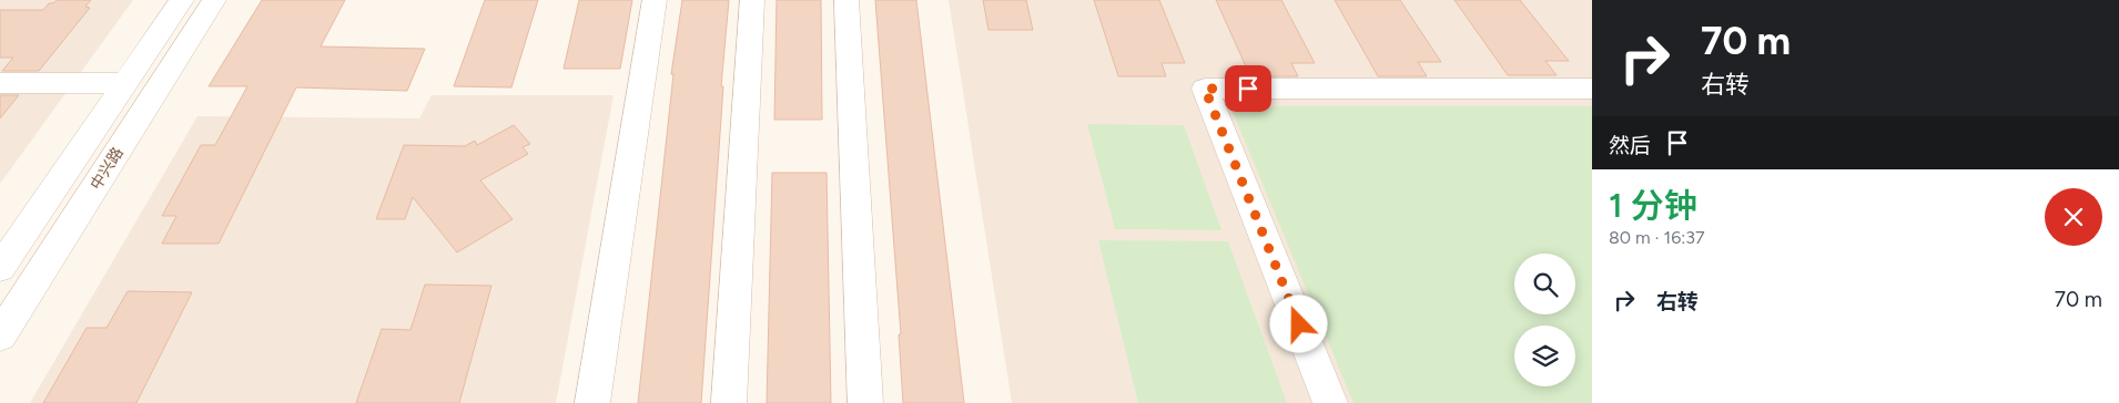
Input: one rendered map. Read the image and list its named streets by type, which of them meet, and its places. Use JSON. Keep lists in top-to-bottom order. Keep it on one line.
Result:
{"streets":{"street":["中兴路"]},"page":{"turn":["70 m","右转"],"then":"然后","heading":["1 分钟","80 m · 16:37"],"list":[{"name":"右转","value":"70 m"}]}}
